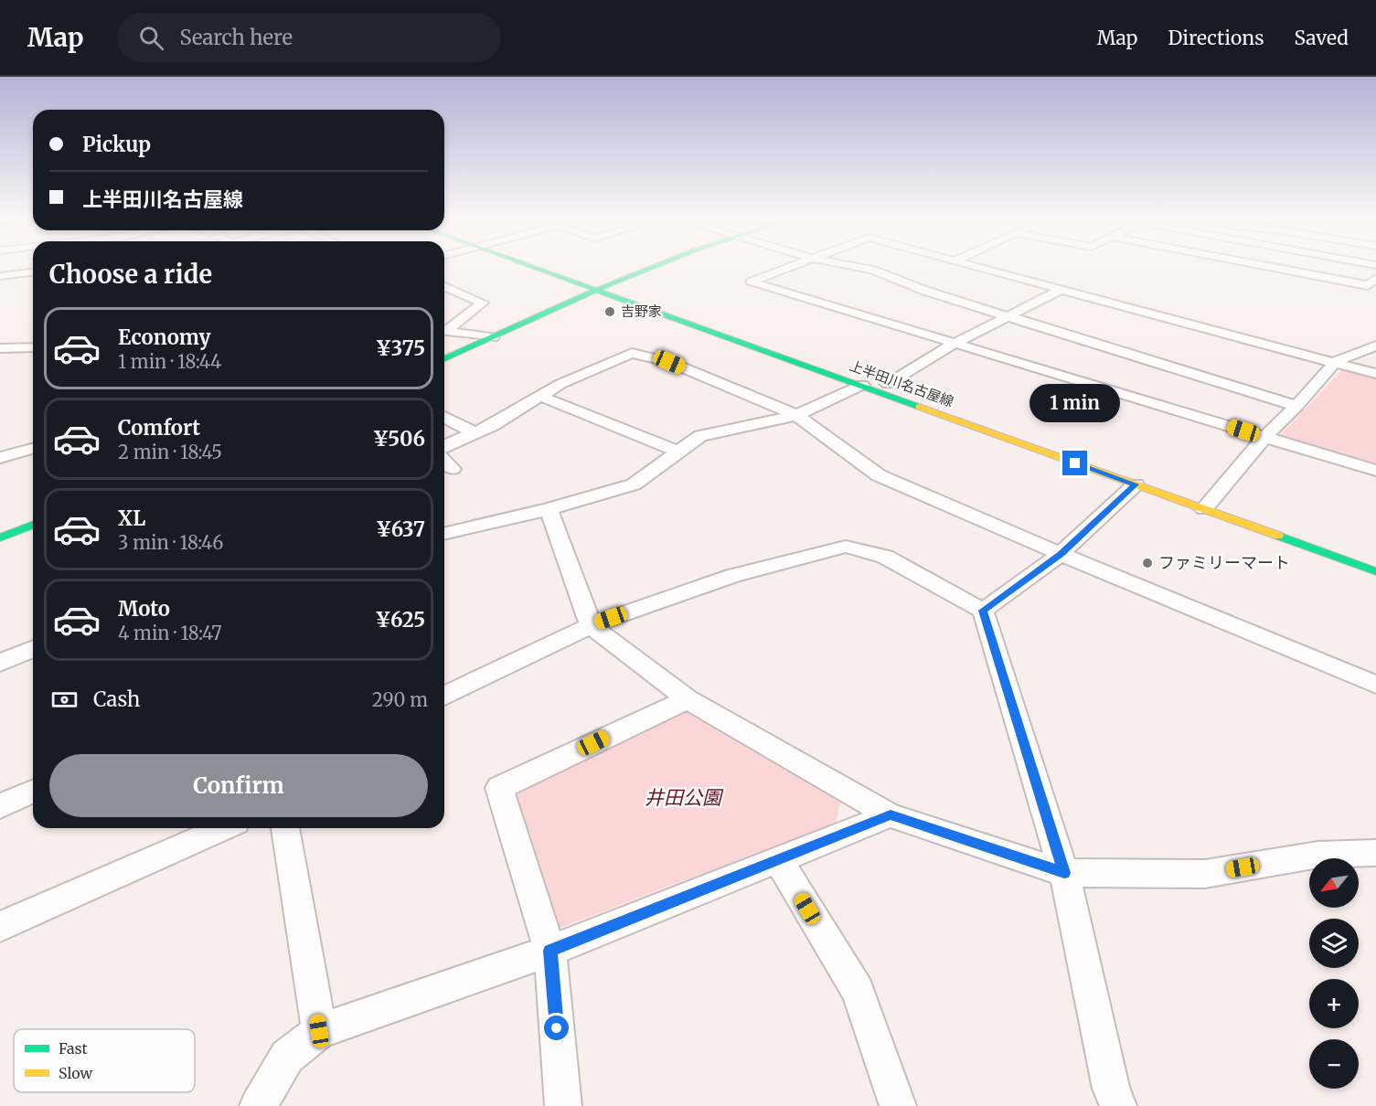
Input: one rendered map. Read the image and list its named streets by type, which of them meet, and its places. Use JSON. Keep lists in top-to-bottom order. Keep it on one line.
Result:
{"streets":{"main road":["上半田川名古屋線"]},"parks":["井田公園"],"places":["吉野家","ファミリーマート"],"legend":["Fast","Slow"],"north":"bottom left","page":{"header":"Map","search":"Search here","nav":["Map","Directions","Saved"],"banner":["Pickup","上半田川名古屋線"],"heading":"Choose a ride","list":[{"name":"Economy","note":"1 min · 18:44","value":"¥375"},{"name":"Comfort","note":"2 min · 18:45","value":"¥506"},{"name":"XL","note":"3 min · 18:46","value":"¥637"},{"name":"Moto","note":"4 min · 18:47","value":"¥625"}],"bubble":"1 min","pay":["Cash","290 m"],"buttons":"Confirm","map_buttons":["+","−"]}}
